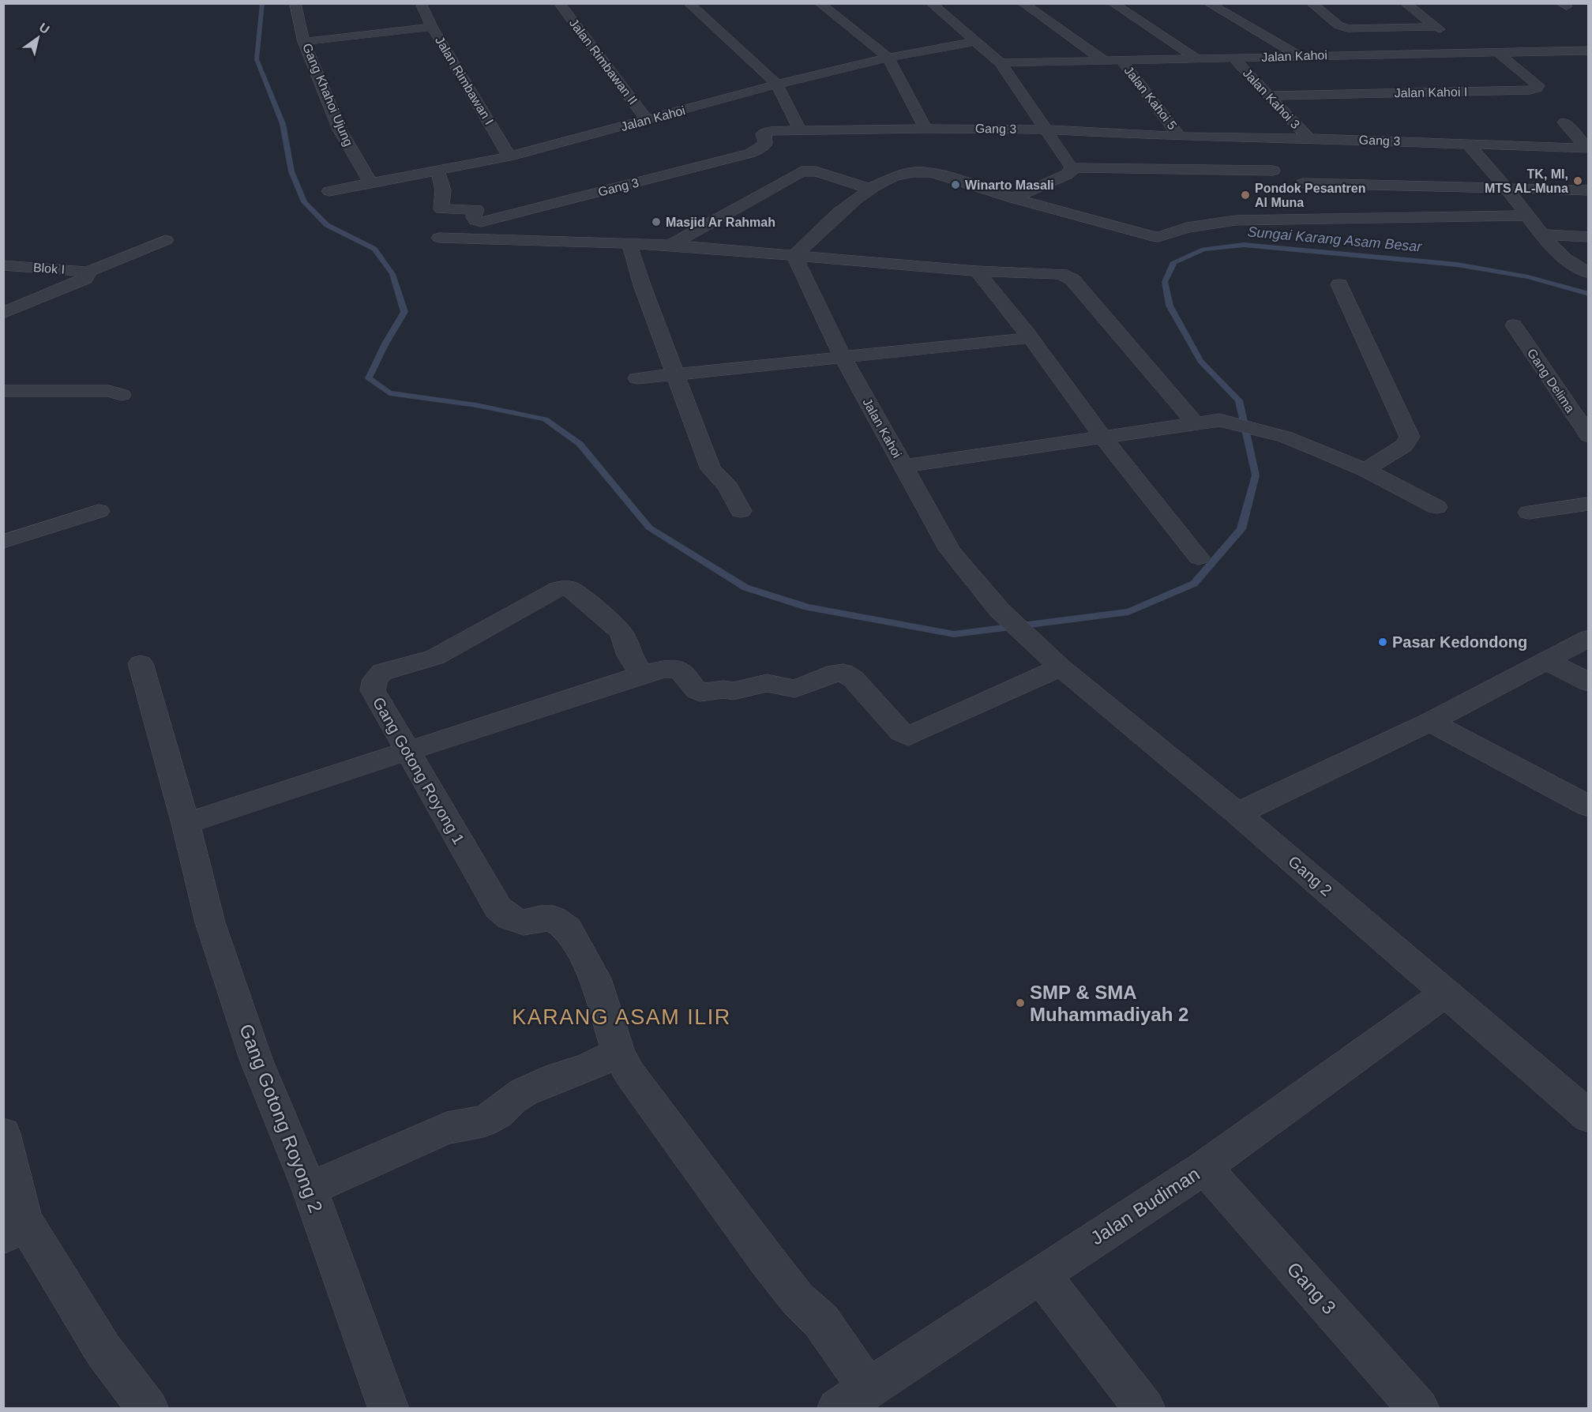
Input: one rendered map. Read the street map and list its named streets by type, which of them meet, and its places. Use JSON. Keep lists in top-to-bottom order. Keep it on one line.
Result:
{"streets":{"street":["Jalan Kahoi","Jalan Rimbawan II","Jalan Rimbawan I","Jalan Kahoi I","Gang Khahoi Ujung","Jalan Kahoi 5","Jalan Kahoi 3","Gang 3","Blok I","Gang Delima","Gang Gotong Royong 1","Gang 2","Gang Gotong Royong 2","Jalan Budiman"]},"crossings":[["Jalan Kahoi","Jalan Rimbawan II"],["Jalan Kahoi","Jalan Rimbawan I"],["Jalan Kahoi","Jalan Kahoi I"],["Jalan Kahoi","Gang Khahoi Ujung"],["Jalan Kahoi","Jalan Kahoi 5"],["Jalan Kahoi","Jalan Kahoi 3"],["Jalan Kahoi","Gang 3"],["Jalan Kahoi","Gang 2"],["Jalan Kahoi I","Jalan Kahoi 3"],["Jalan Kahoi 5","Gang 3"],["Jalan Kahoi 3","Gang 3"],["Gang 3","Jalan Budiman"],["Gang 2","Jalan Budiman"]],"districts":["KARANG ASAM ILIR"],"water":["Sungai Karang Asam Besar"],"places":["TK, MI, MTS AL-Muna","Winarto Masali","Pondok Pesantren Al Muna","Masjid Ar Rahmah","Pasar Kedondong","SMP & SMA Muhammadiyah 2"],"north":"top right"}
